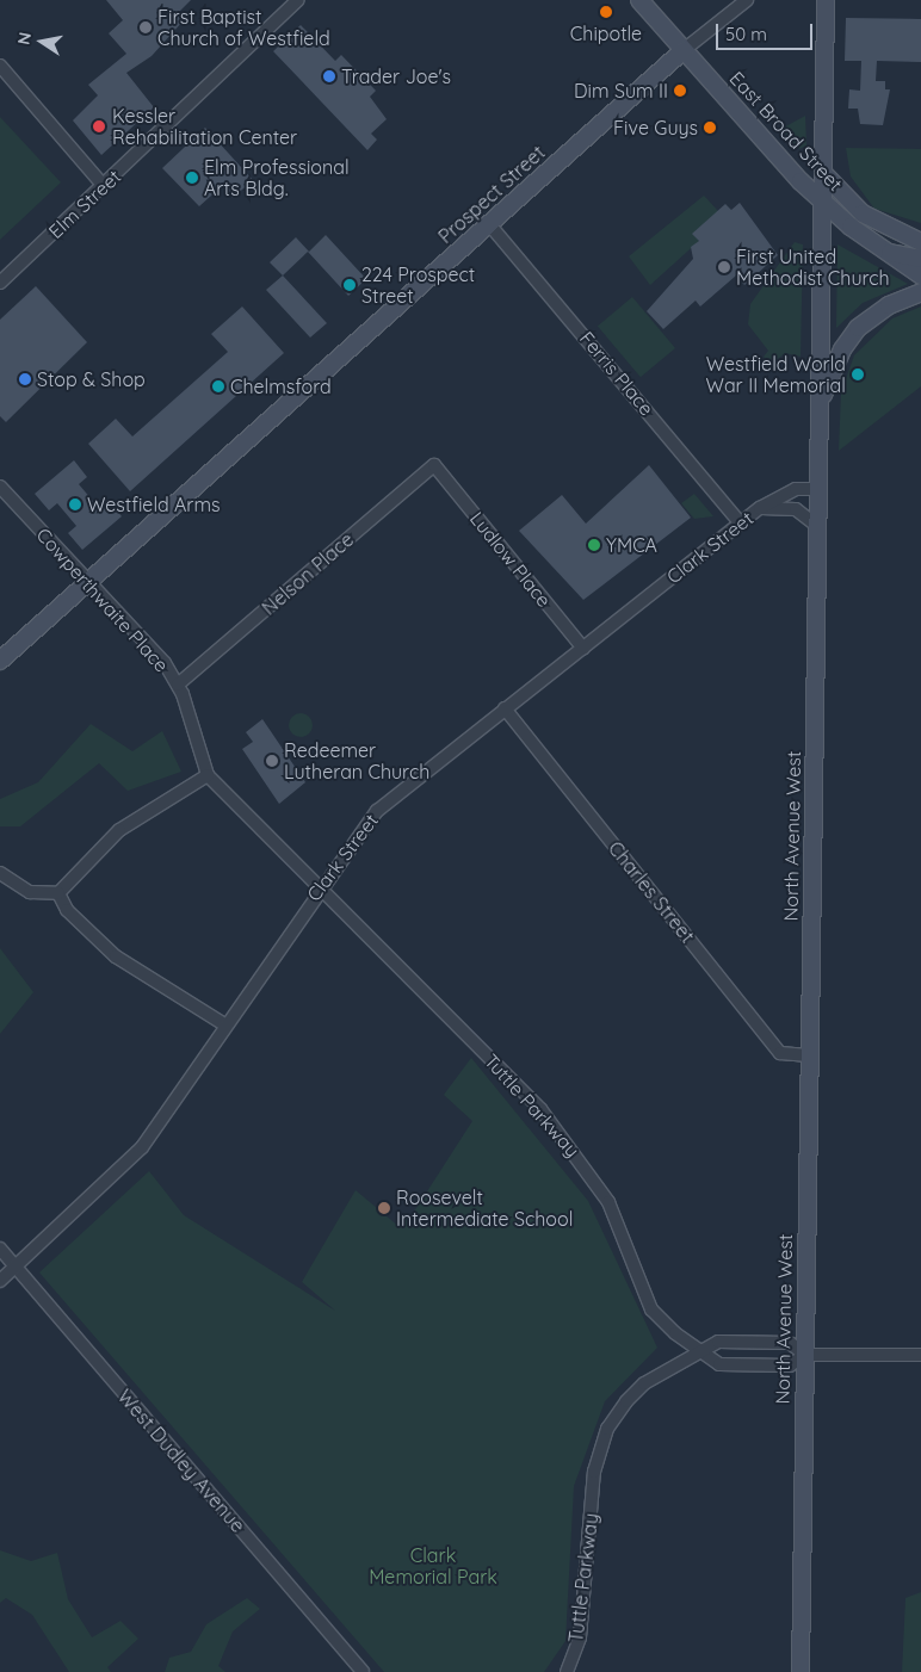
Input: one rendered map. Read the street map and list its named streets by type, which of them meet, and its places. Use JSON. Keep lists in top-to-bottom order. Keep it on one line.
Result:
{"streets":{"main road":["East Broad Street","Prospect Street","North Avenue West"],"street":["Elm Street","Ferris Place","Clark Street","Ludlow Place","Nelson Place","Cowperthwaite Place","Charles Street","Tuttle Parkway","West Dudley Avenue"]},"crossings":[["East Broad Street","Prospect Street"],["East Broad Street","North Avenue West"],["Prospect Street","Ferris Place"],["Prospect Street","Cowperthwaite Place"],["Ferris Place","Clark Street"],["Clark Street","Ludlow Place"],["Clark Street","Cowperthwaite Place"],["Clark Street","North Avenue West"],["Clark Street","Charles Street"],["Clark Street","Tuttle Parkway"],["Clark Street","West Dudley Avenue"],["Ludlow Place","Nelson Place"],["Nelson Place","Cowperthwaite Place"],["Cowperthwaite Place","Tuttle Parkway"],["North Avenue West","Charles Street"],["North Avenue West","Tuttle Parkway"]],"parks":["Clark Memorial Park"],"places":["Chipotle","First Baptist Church of Westfield","Trader Joe's","Dim Sum II","Kessler Rehabilitation Center","Five Guys","Elm Professional Arts Bldg.","First United Methodist Church","224 Prospect Street","Westfield World War II Memorial","Stop & Shop","Chelmsford","Westfield Arms","YMCA","Redeemer Lutheran Church","Roosevelt Intermediate School"],"scale_bar":"50 m","north":"left"}
